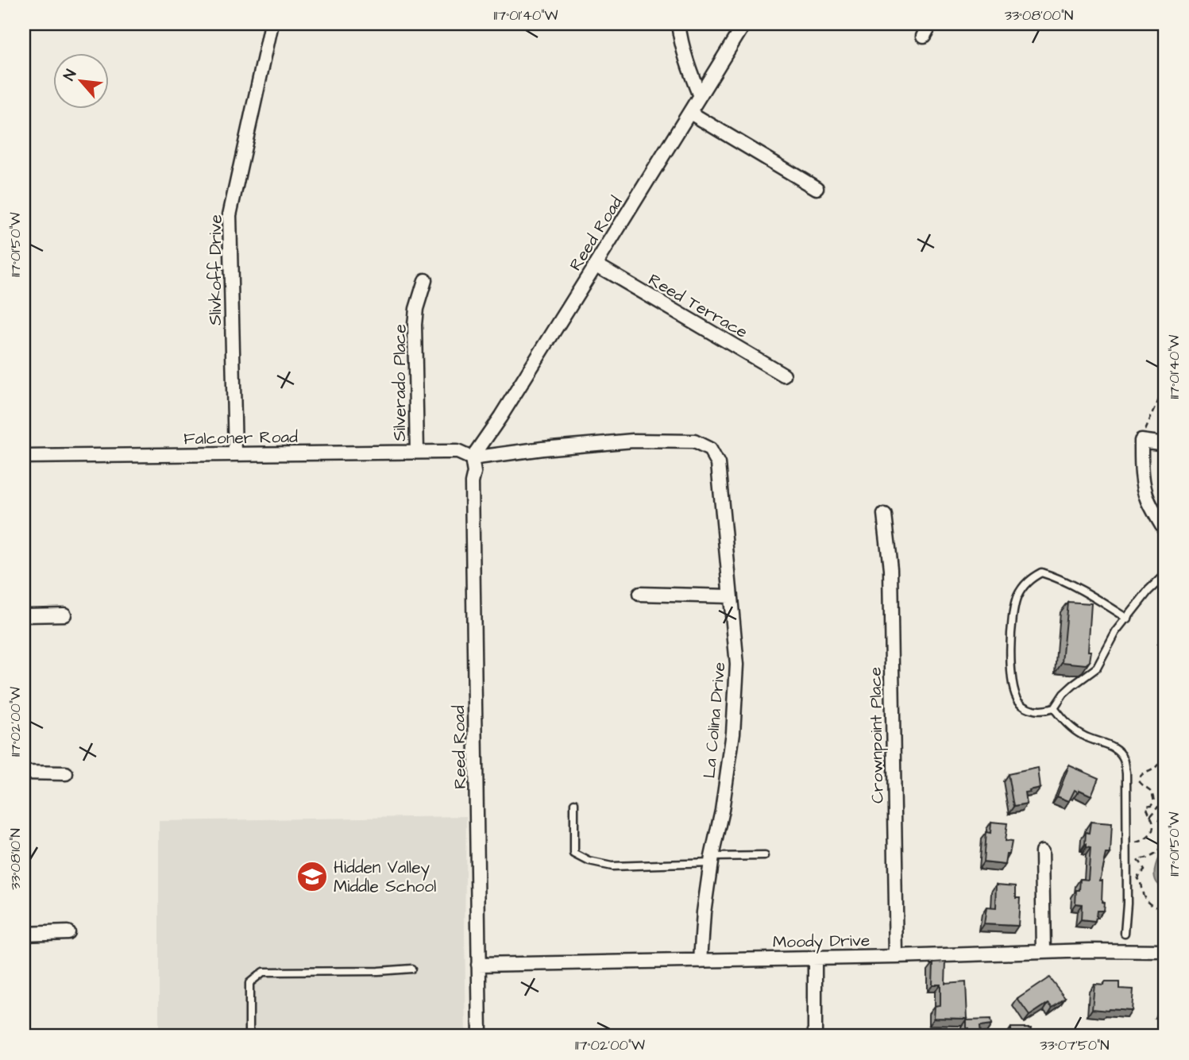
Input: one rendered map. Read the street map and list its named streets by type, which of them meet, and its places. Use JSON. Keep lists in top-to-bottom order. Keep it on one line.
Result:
{"streets":{"street":["Reed Road","Slivkoff Drive","Reed Terrace","Silverado Place","Falconer Road","La Colina Drive","Crownpoint Place","Moody Drive"]},"crossings":[["Reed Road","Reed Terrace"],["Reed Road","Falconer Road"],["Reed Road","La Colina Drive"],["Reed Road","Moody Drive"],["Slivkoff Drive","Falconer Road"],["Silverado Place","Falconer Road"],["Falconer Road","La Colina Drive"],["La Colina Drive","Moody Drive"],["Crownpoint Place","Moody Drive"]],"places":{"school or university":["Hidden Valley Middle School"]},"north":"top left","coordinates":["117°01'40\"W","33°08'00\"N","117°01'50\"W","117°02'00\"W","33°08'10\"N","33°07'50\"N"]}
